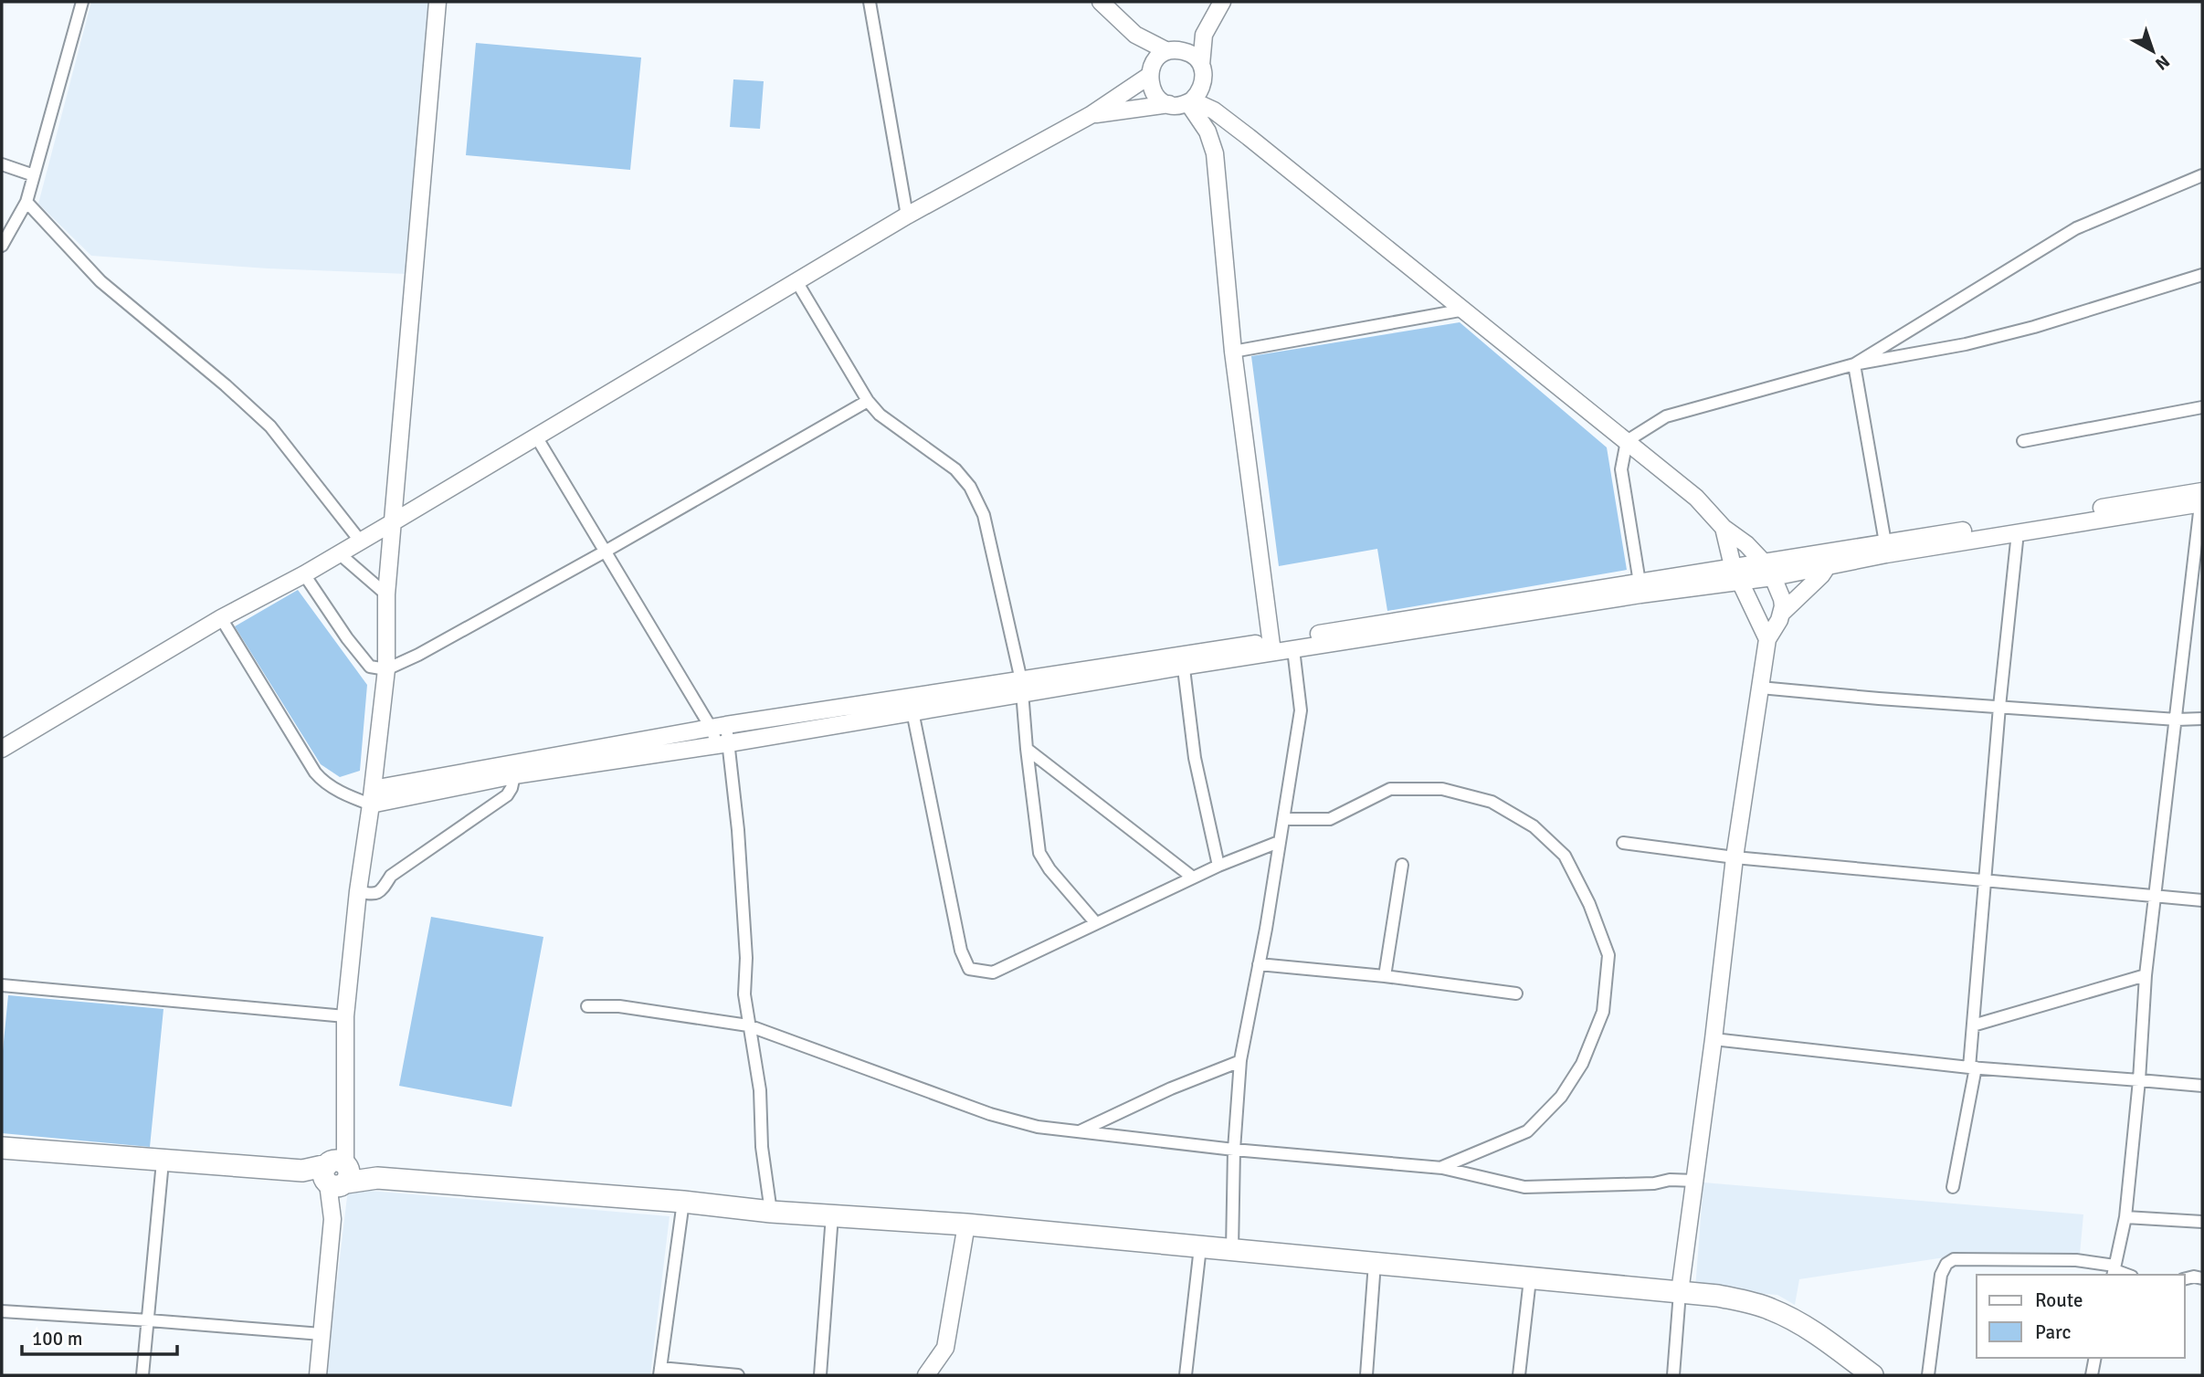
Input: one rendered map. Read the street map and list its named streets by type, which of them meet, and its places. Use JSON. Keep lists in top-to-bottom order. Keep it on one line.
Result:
{"legend":["Route","Parc"],"scale_bar":"100 m","north":"bottom right"}
